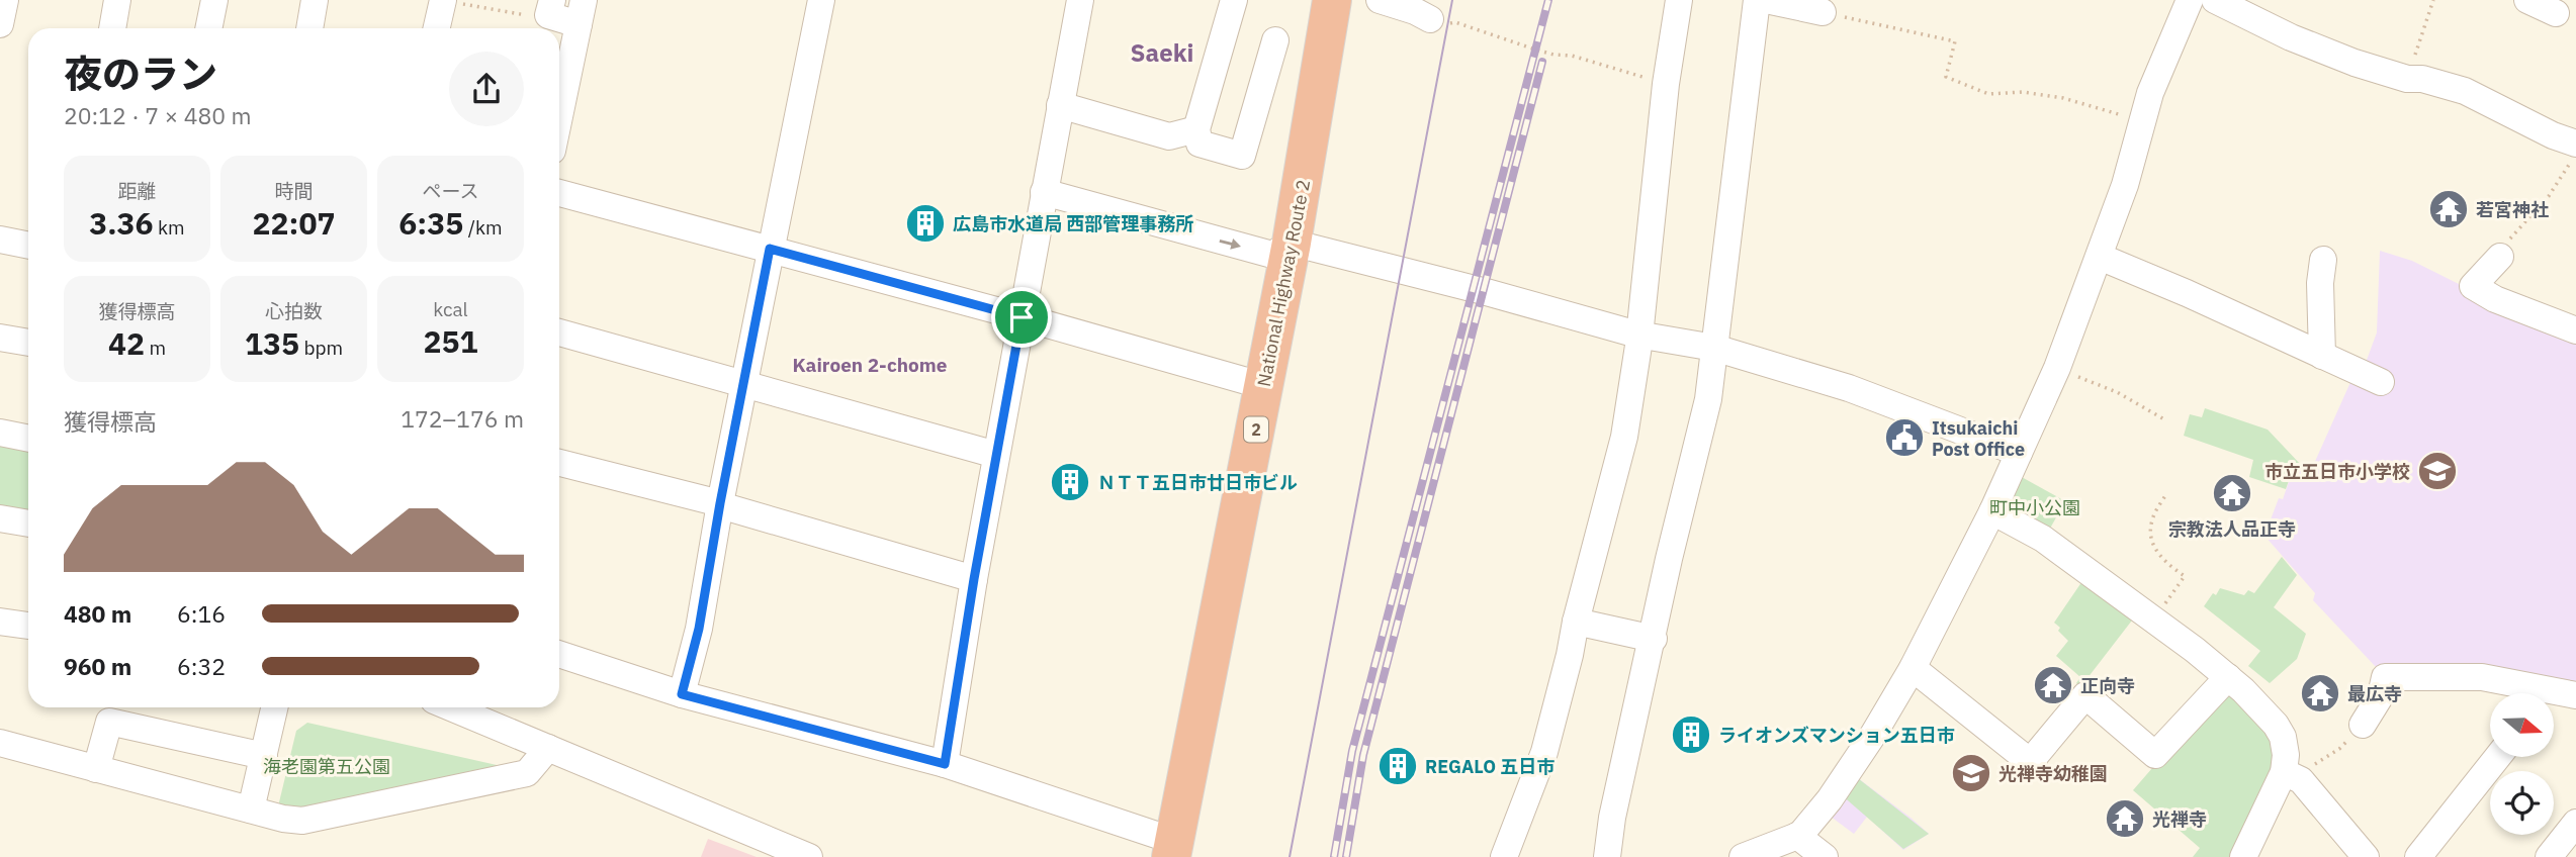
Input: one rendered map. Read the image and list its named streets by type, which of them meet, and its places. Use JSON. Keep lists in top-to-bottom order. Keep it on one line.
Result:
{"streets":{"highway":["National Highway Route 2","2"]},"districts":["Saeki","Kairoen 2-chome"],"parks":["町中小公園","海老園第五公園"],"places":{"temple":["若宮神社","宗教法人品正寺","正向寺","最広寺","光禅寺"],"building":["広島市水道局 西部管理事務所","ＮＴＴ五日市廿日市ビル","ライオンズマンション五日市","REGALO 五日市"],"public building":["Itsukaichi Post Office"],"school or university":["市立五日市小学校","光禅寺幼稚園"]},"north":"right","page":{"heading":["夜のラン","20:12 · 7 × 480 m"],"stats":[["距離","3.36 km"],["時間","22:07"],["ペース","6:35 /km"],["獲得標高","42 m"],["心拍数","135 bpm"],["kcal","251"]],"chart":["獲得標高","172–176 m"],"list":[{"name":"480 m","note":"6:16"},{"name":"960 m","note":"6:32"}]}}
